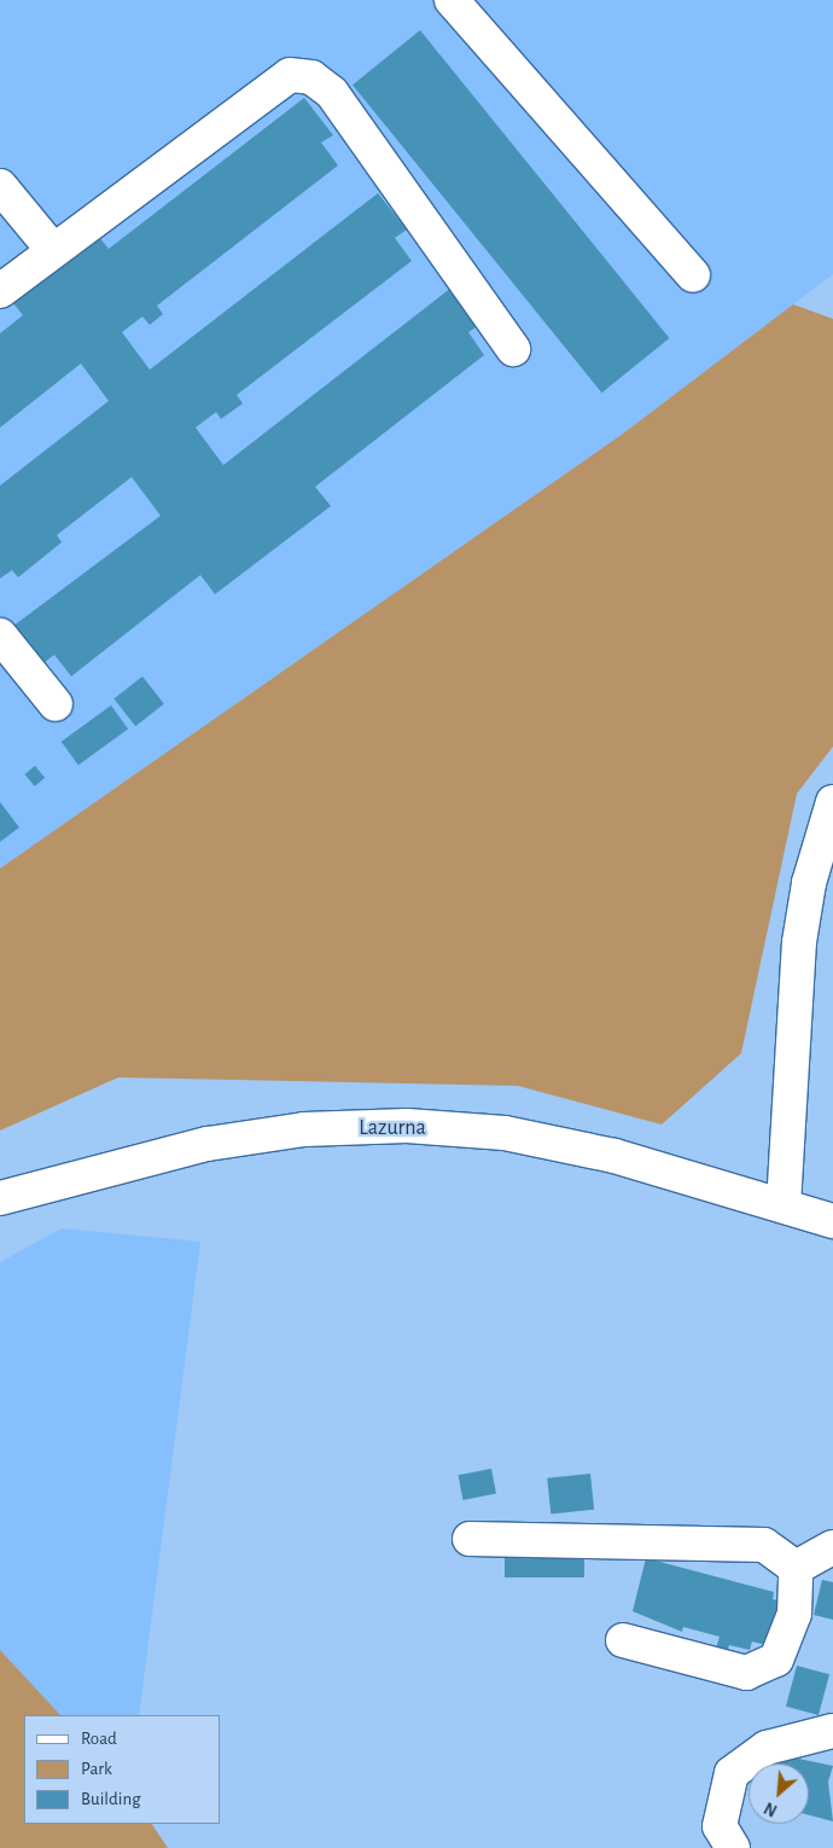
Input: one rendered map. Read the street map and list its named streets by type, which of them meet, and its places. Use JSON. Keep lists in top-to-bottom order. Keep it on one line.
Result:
{"streets":{"street":["Lazurna"]},"legend":["Road","Park","Building"],"north":"bottom left"}
